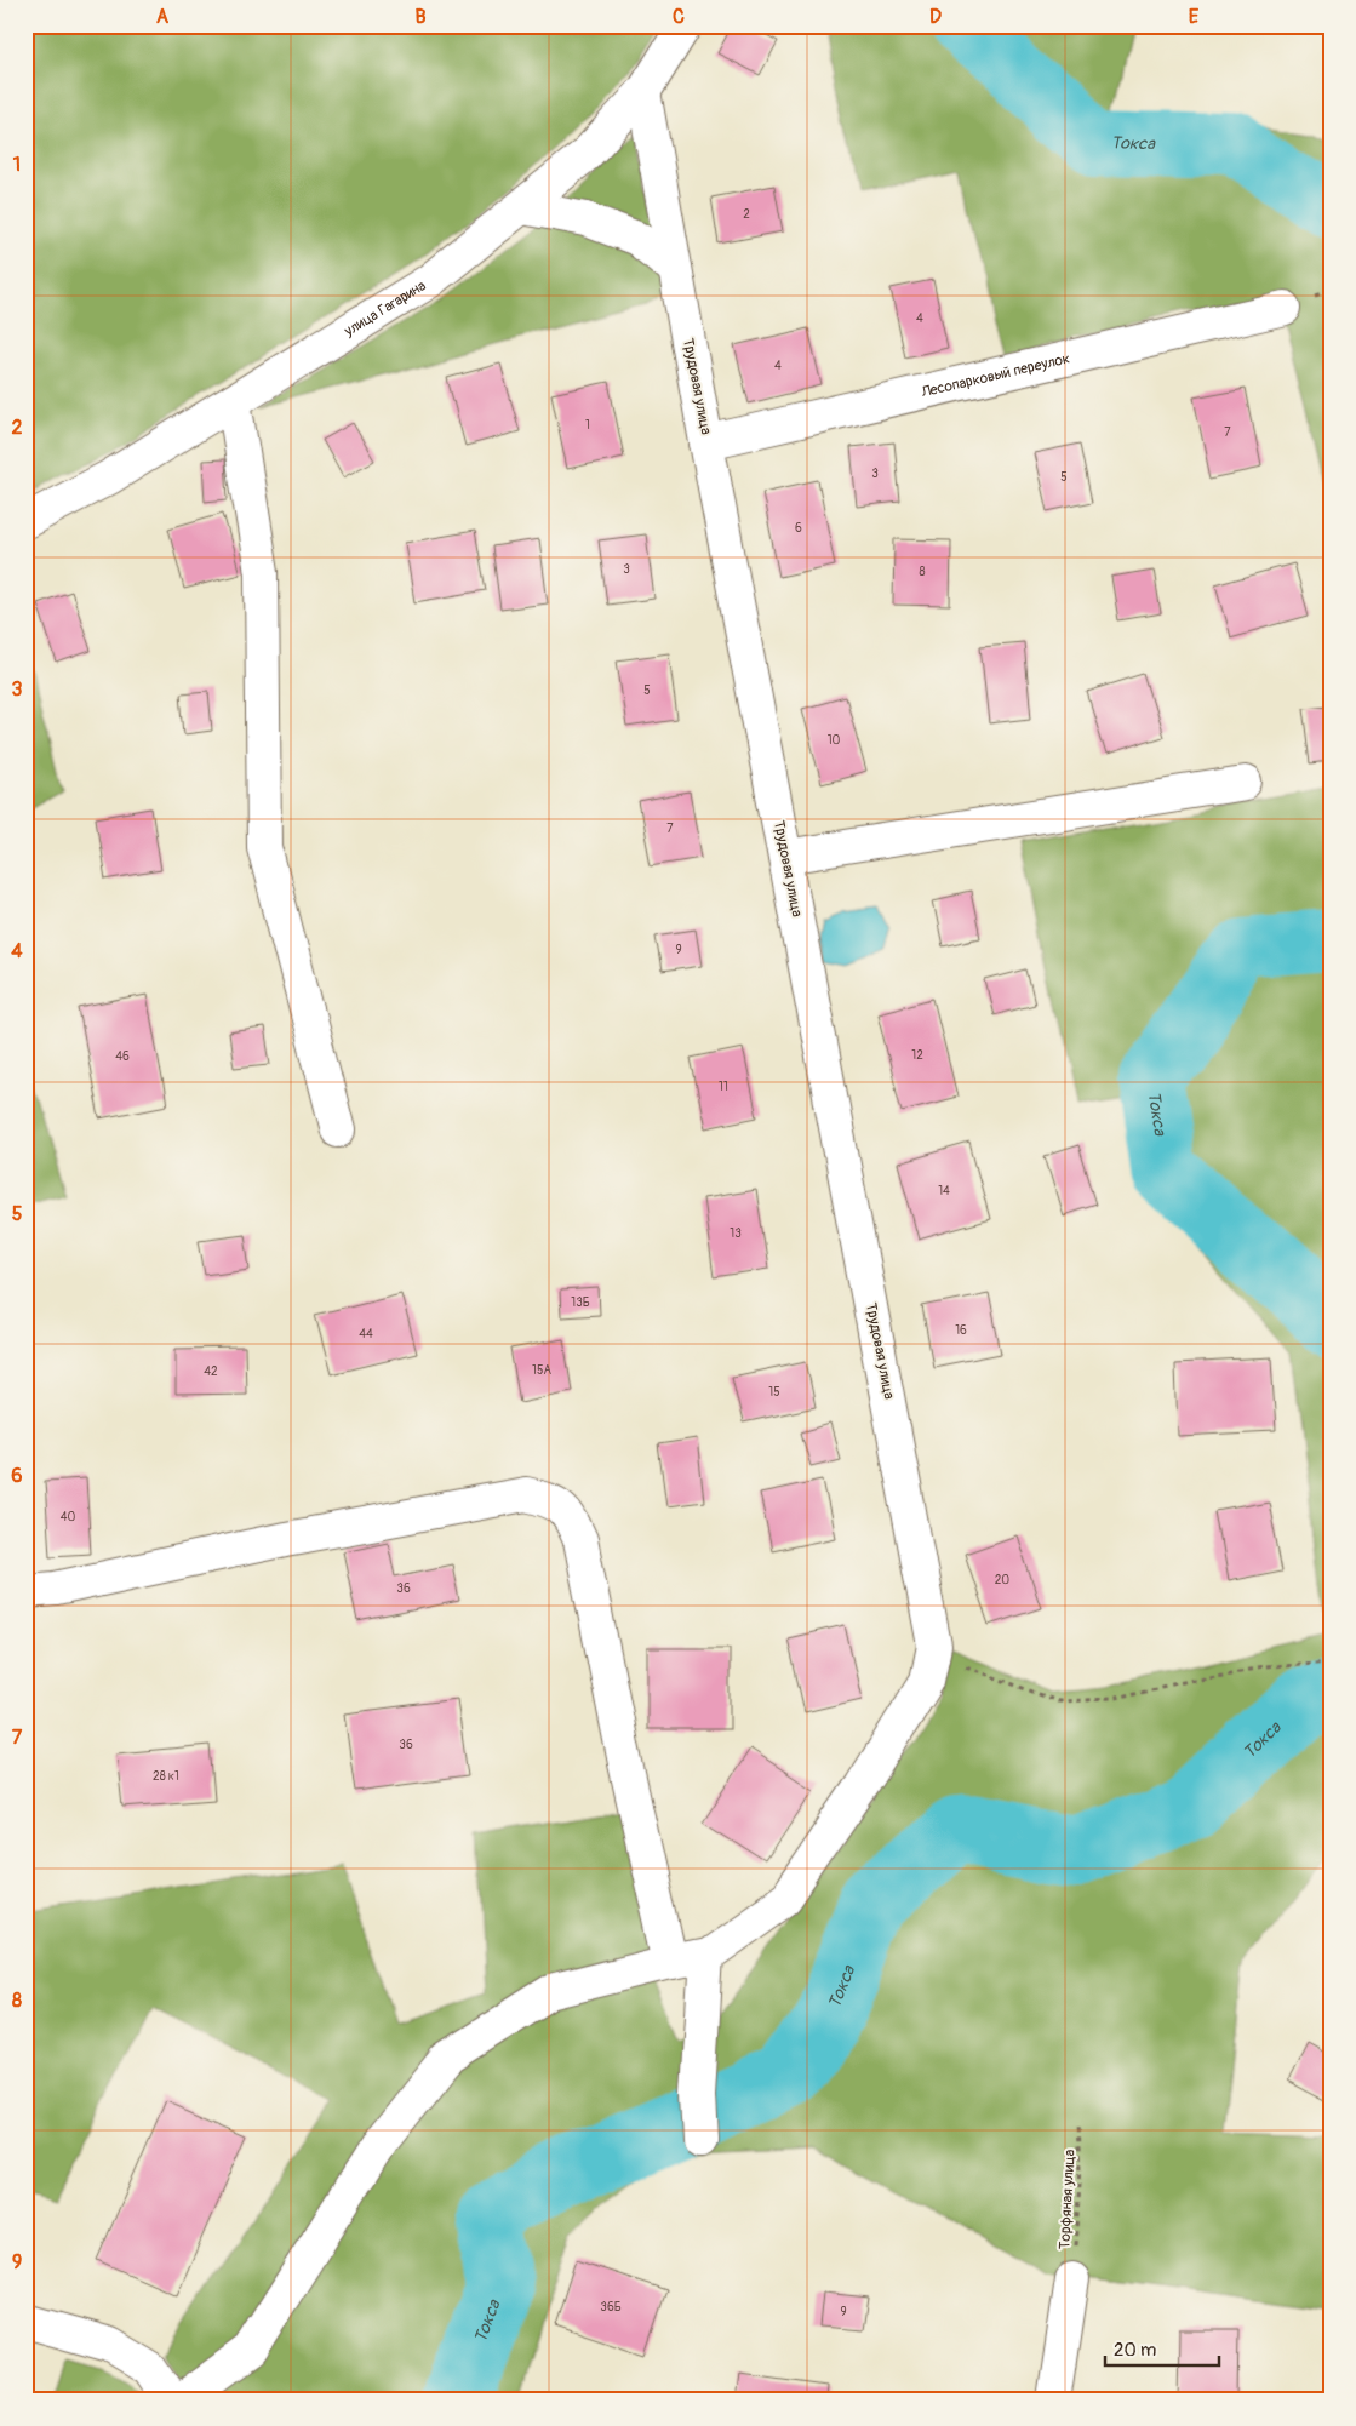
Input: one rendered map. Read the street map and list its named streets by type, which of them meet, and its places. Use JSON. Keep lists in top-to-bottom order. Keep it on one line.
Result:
{"streets":{"street":["улица Гагарина","Лесопарковый переулок","Трудовая улица"],"path":["Торфяная улица"]},"crossings":[["улица Гагарина","Трудовая улица"],["Лесопарковый переулок","Трудовая улица"]],"water":["Токса"],"house_numbers":["2","4","4","1","7","3","5","6","3","8","5","10","7","9","12","46","11","14","13","13Б","16","44","15А","42","15","40","20","36","36","28 к1","36Б","9"],"scale_bar":"20 m","grid":{"columns":["A","B","C","D","E"],"rows":["1","2","3","4","5","6","7","8","9"]}}
